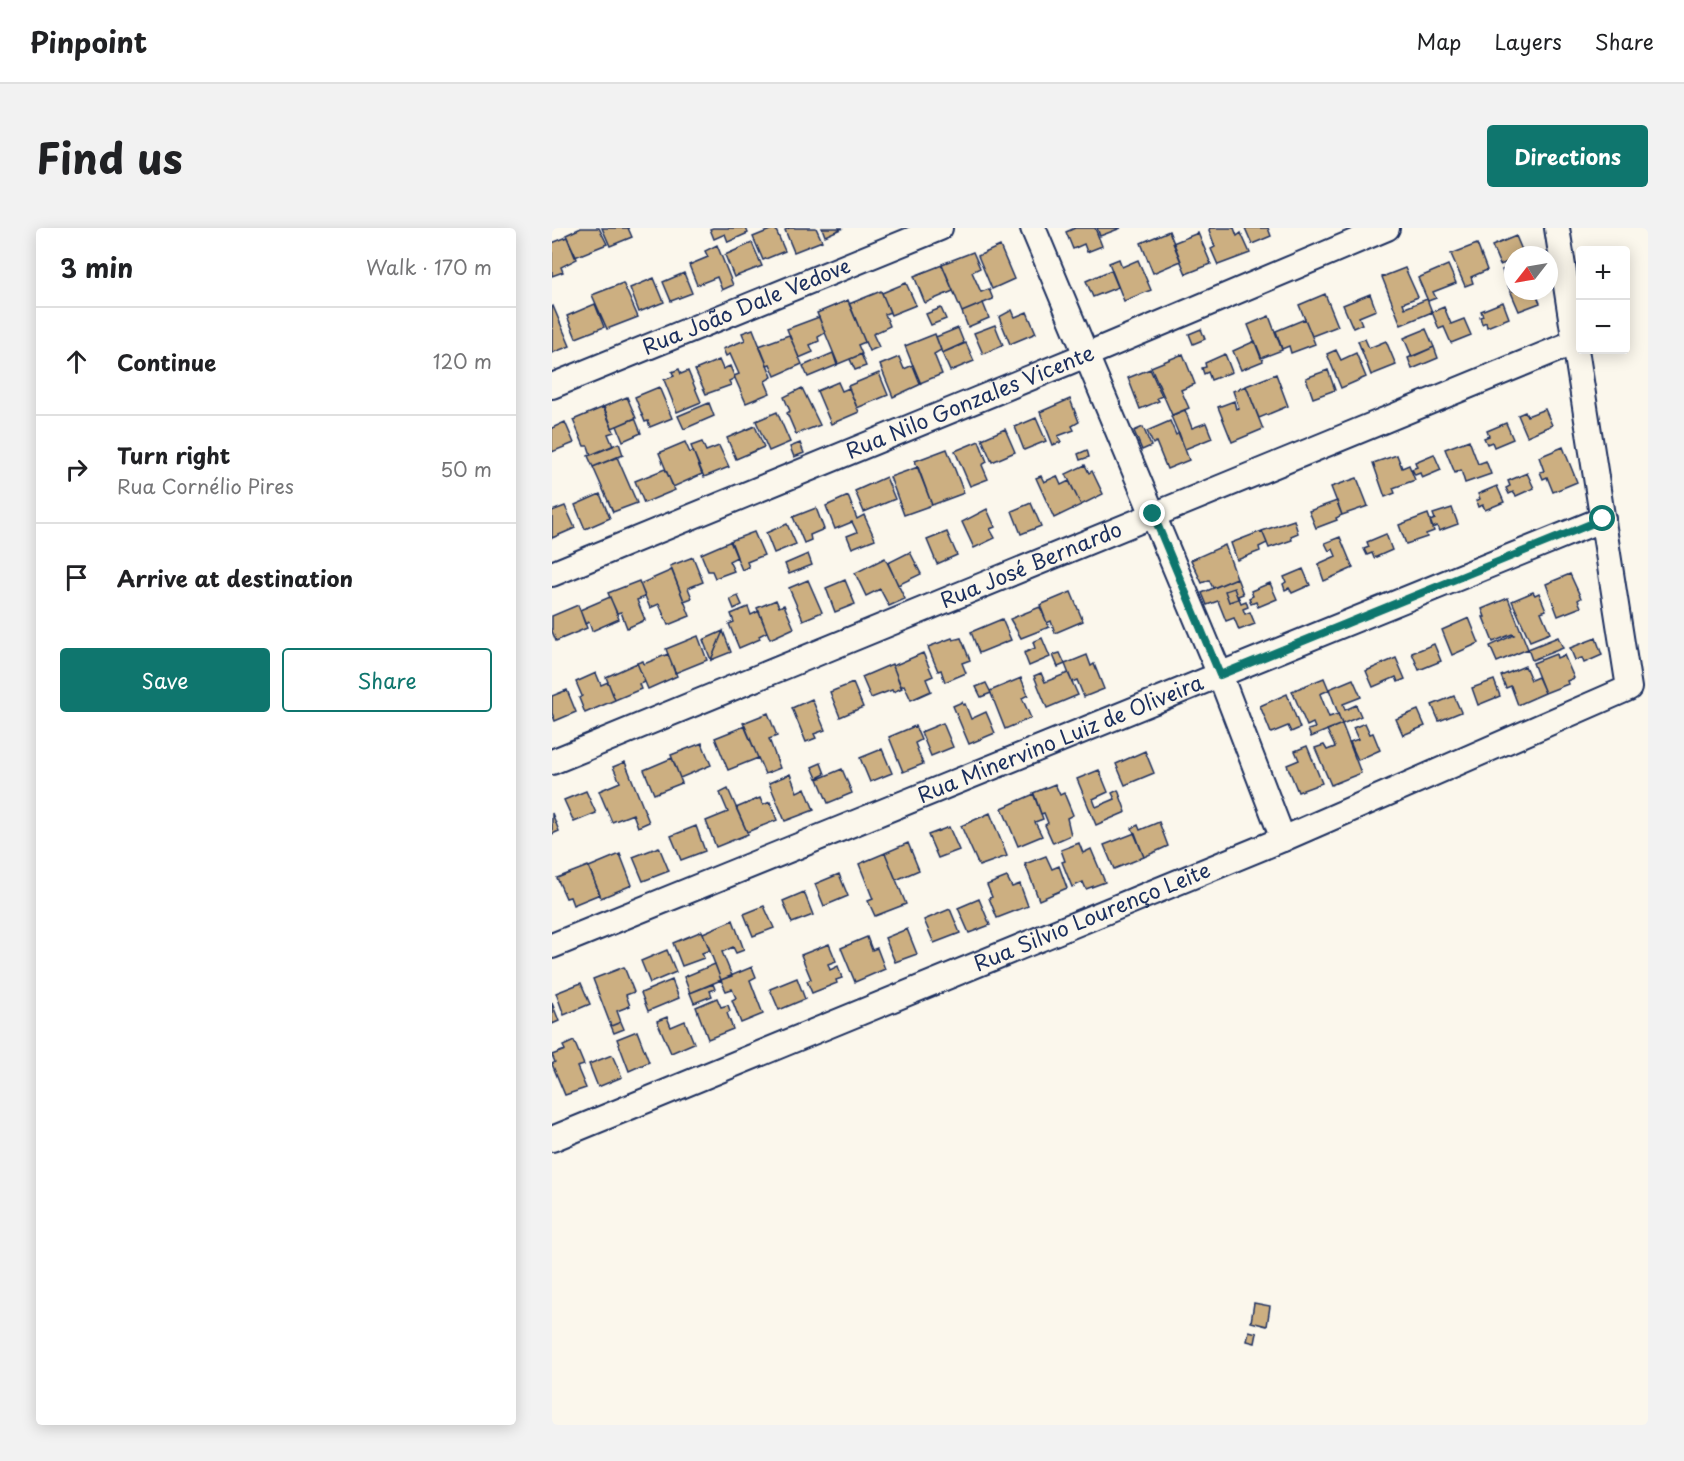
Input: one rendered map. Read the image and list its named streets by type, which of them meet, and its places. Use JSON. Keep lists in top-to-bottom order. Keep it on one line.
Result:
{"streets":{"street":["Rua João Dale Vedove","Rua Nilo Gonzales Vicente","Rua José Bernardo","Rua Minervino Luiz de Oliveira","Rua Silvio Lourenço Leite"]},"crossings":[["Rua Minervino Luiz de Oliveira","Rua Silvio Lourenço Leite"]],"north":"bottom left","page":{"header":"Pinpoint","nav":["Map","Layers","Share"],"title":"Find us","buttons":["Directions",["Save","Share"]],"heading":["3 min","Walk · 170 m"],"map_buttons":["+","−"],"list":[["Continue","120 m"],["Turn right","Rua Cornélio Pires","50 m"],"Arrive at destination"]}}
